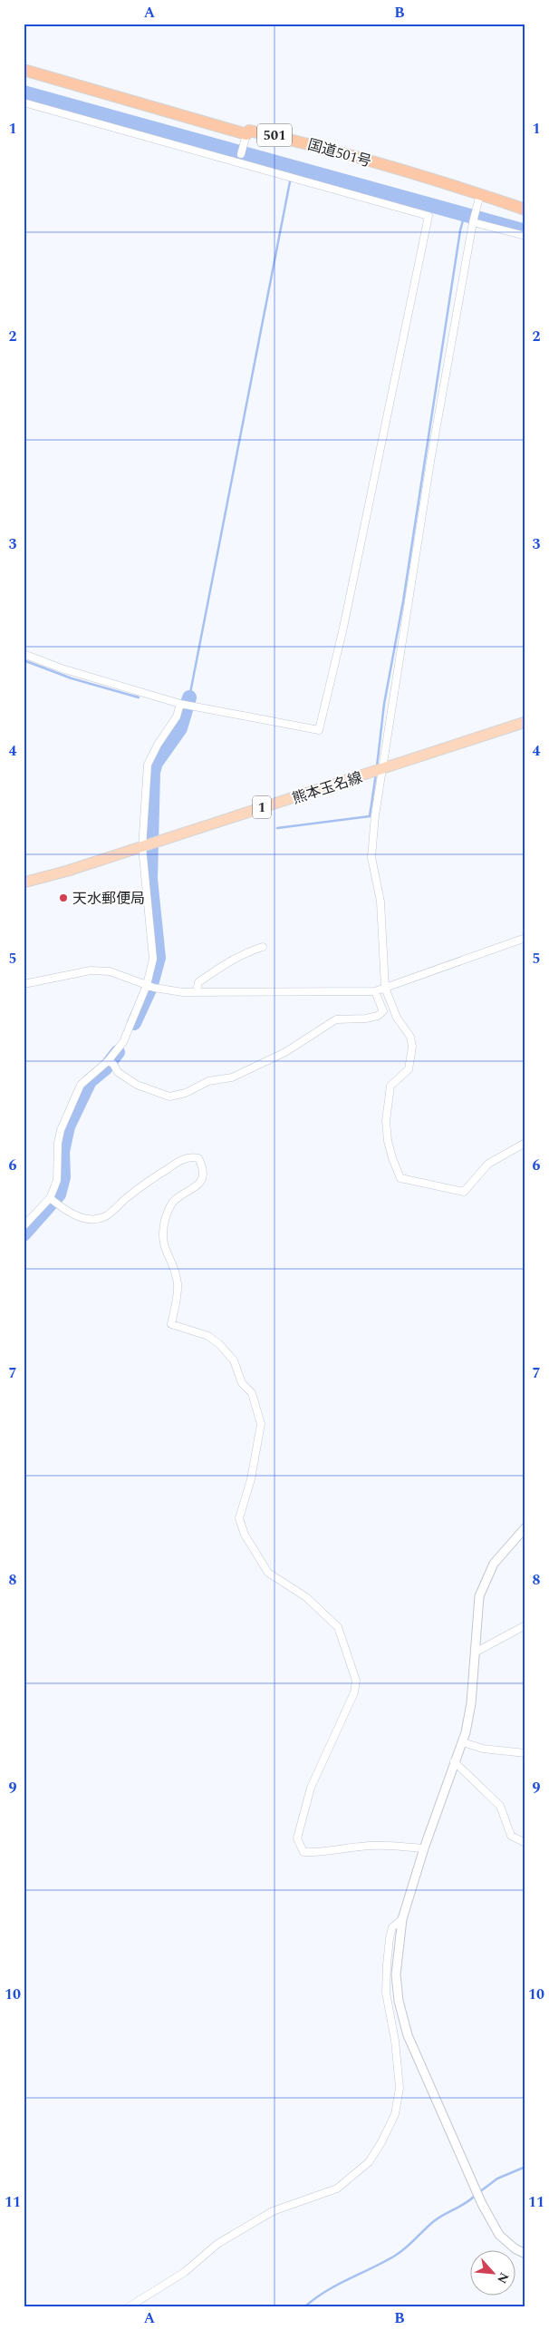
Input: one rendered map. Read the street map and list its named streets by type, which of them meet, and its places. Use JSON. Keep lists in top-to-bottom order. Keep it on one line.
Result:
{"streets":{"highway":["501","国道501号"],"main road":["熊本玉名線","1"]},"places":["天水郵便局"],"north":"bottom right","grid":{"columns":["A","B"],"rows":["1","2","3","4","5","6","7","8","9","10","11"]}}
